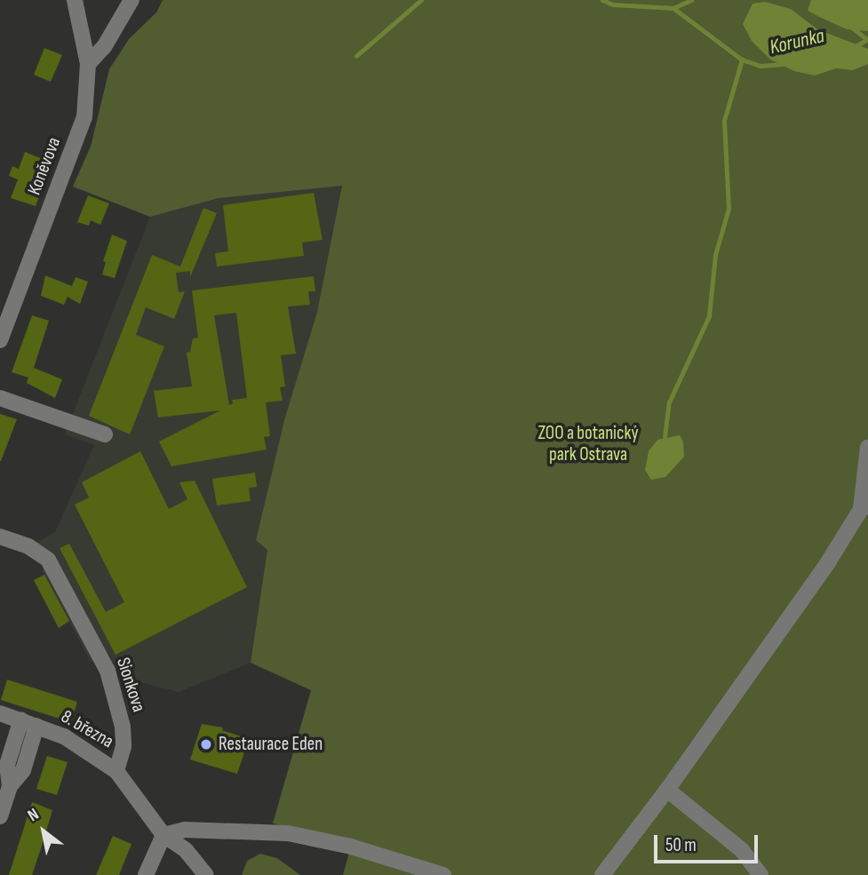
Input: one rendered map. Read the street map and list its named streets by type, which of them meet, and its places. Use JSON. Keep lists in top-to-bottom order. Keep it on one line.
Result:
{"streets":{"street":["Koněvova","Sionkova","8. března"]},"crossings":[["Sionkova","8. března"]],"water":["Korunka"],"parks":["ZOO a botanický park Ostrava"],"places":["Restaurace Eden"],"scale_bar":"50 m","north":"top left"}
